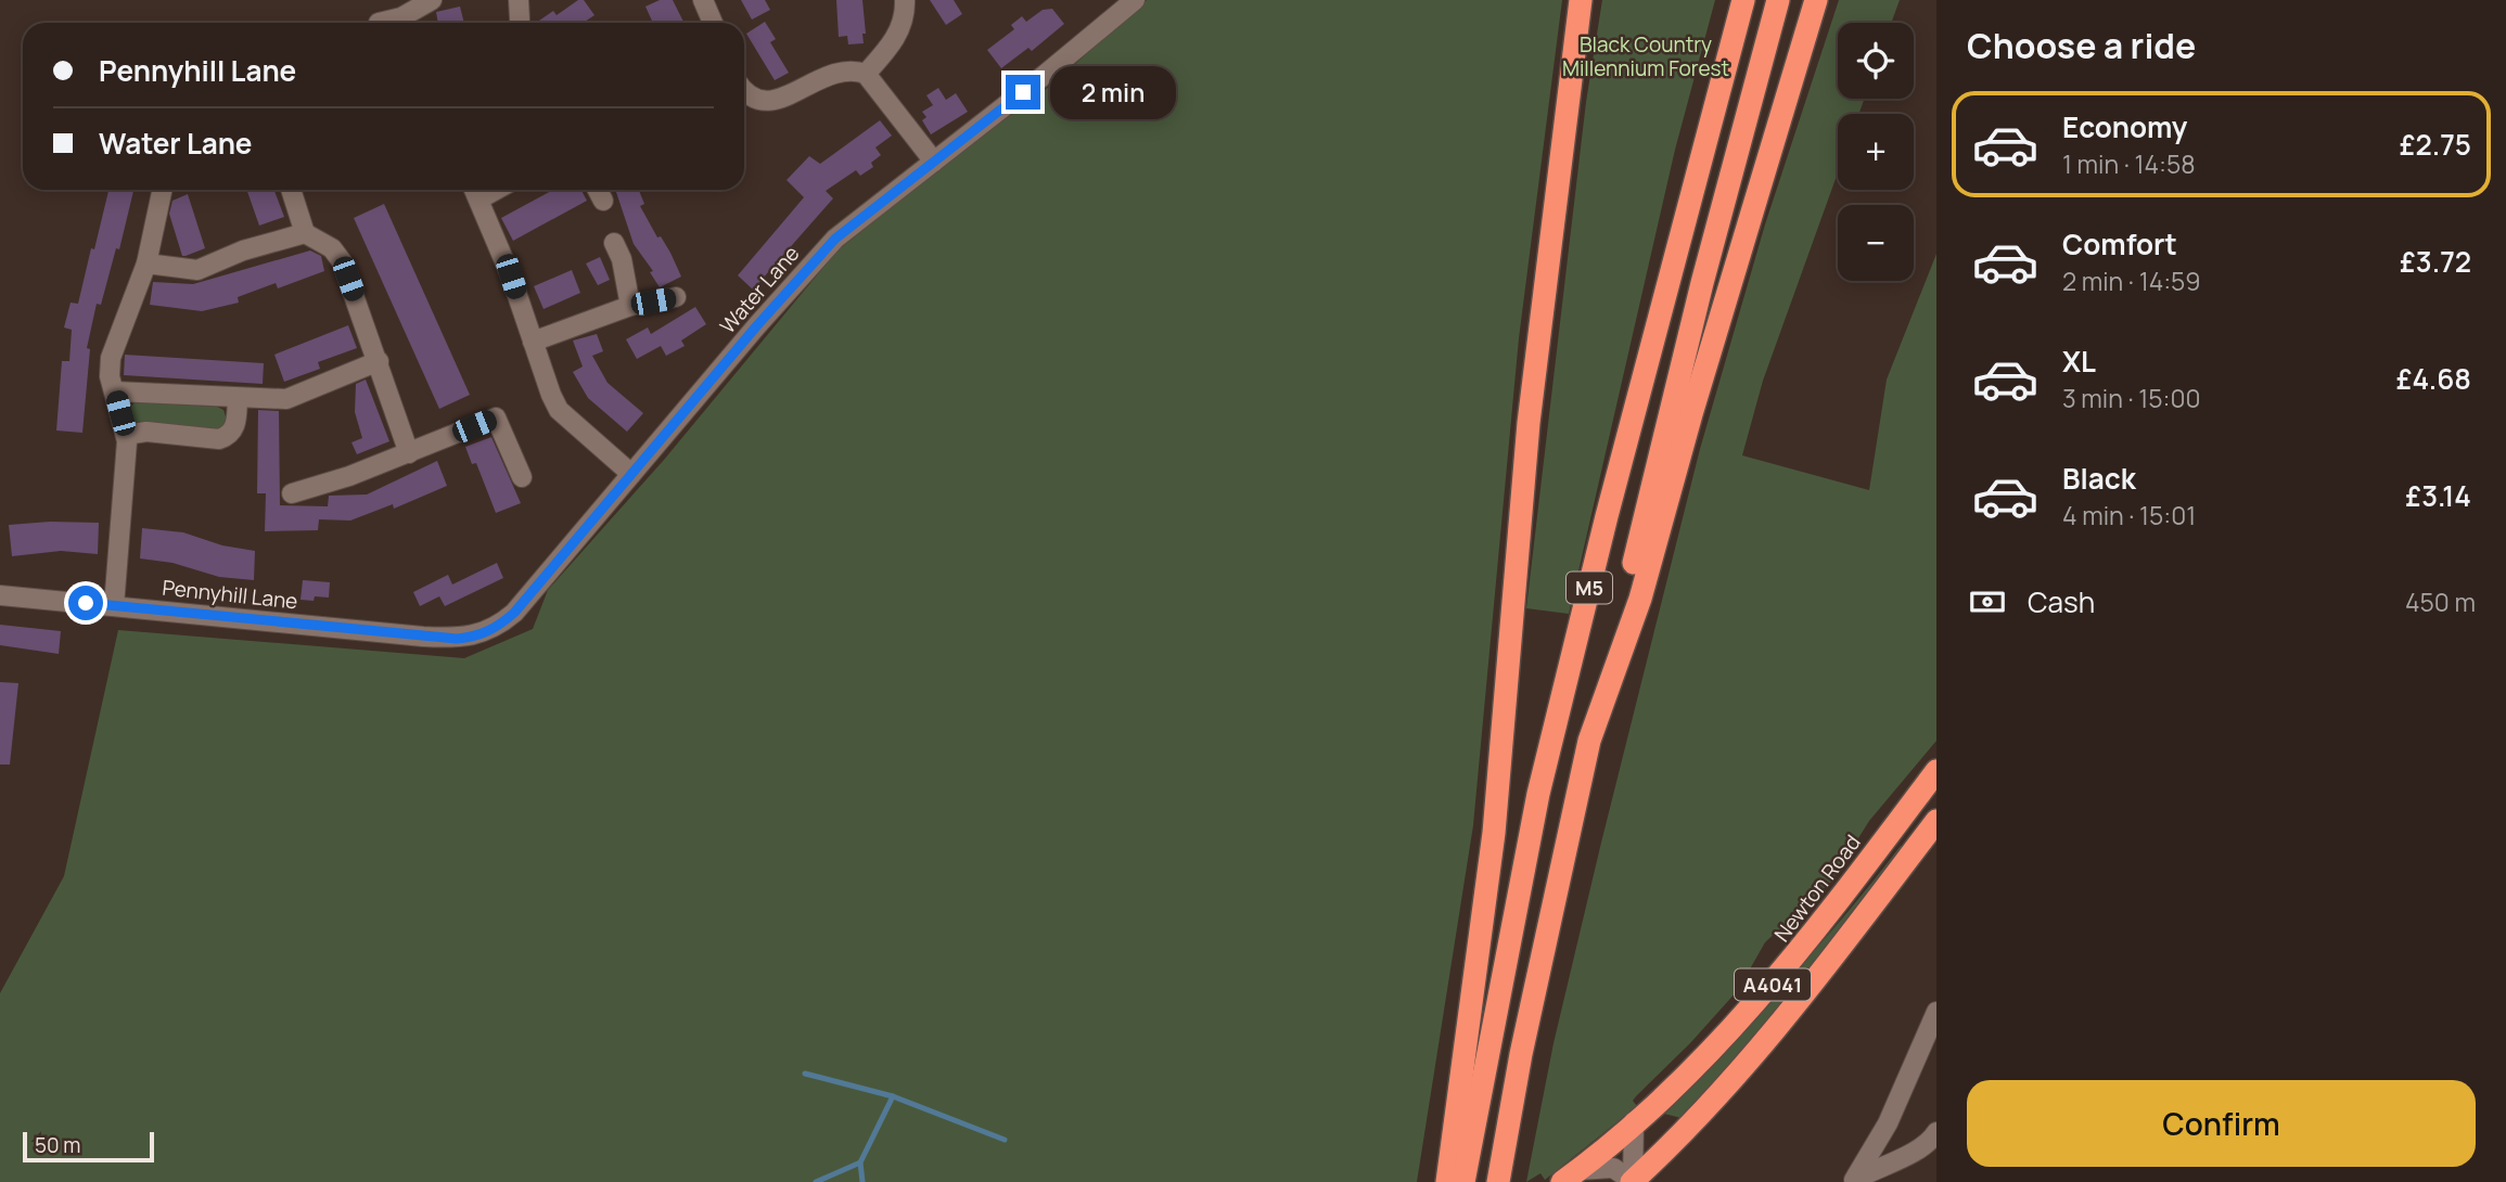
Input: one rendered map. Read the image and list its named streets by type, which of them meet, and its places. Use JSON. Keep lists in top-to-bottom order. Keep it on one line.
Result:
{"streets":{"highway":["M5","Newton Road","A4041"],"street":["Water Lane","Pennyhill Lane"]},"crossings":[["Water Lane","Pennyhill Lane"]],"parks":["Black Country Millennium Forest"],"scale_bar":"50 m","page":{"heading":"Choose a ride","map_buttons":["+","−"],"banner":["Pennyhill Lane","Water Lane"],"bubble":"2 min","list":[{"name":"Economy","note":"1 min · 14:58","value":"£2.75"},{"name":"Comfort","note":"2 min · 14:59","value":"£3.72"},{"name":"XL","note":"3 min · 15:00","value":"£4.68"},{"name":"Black","note":"4 min · 15:01","value":"£3.14"}],"pay":["Cash","450 m"],"buttons":"Confirm","scale":"50 m"}}
